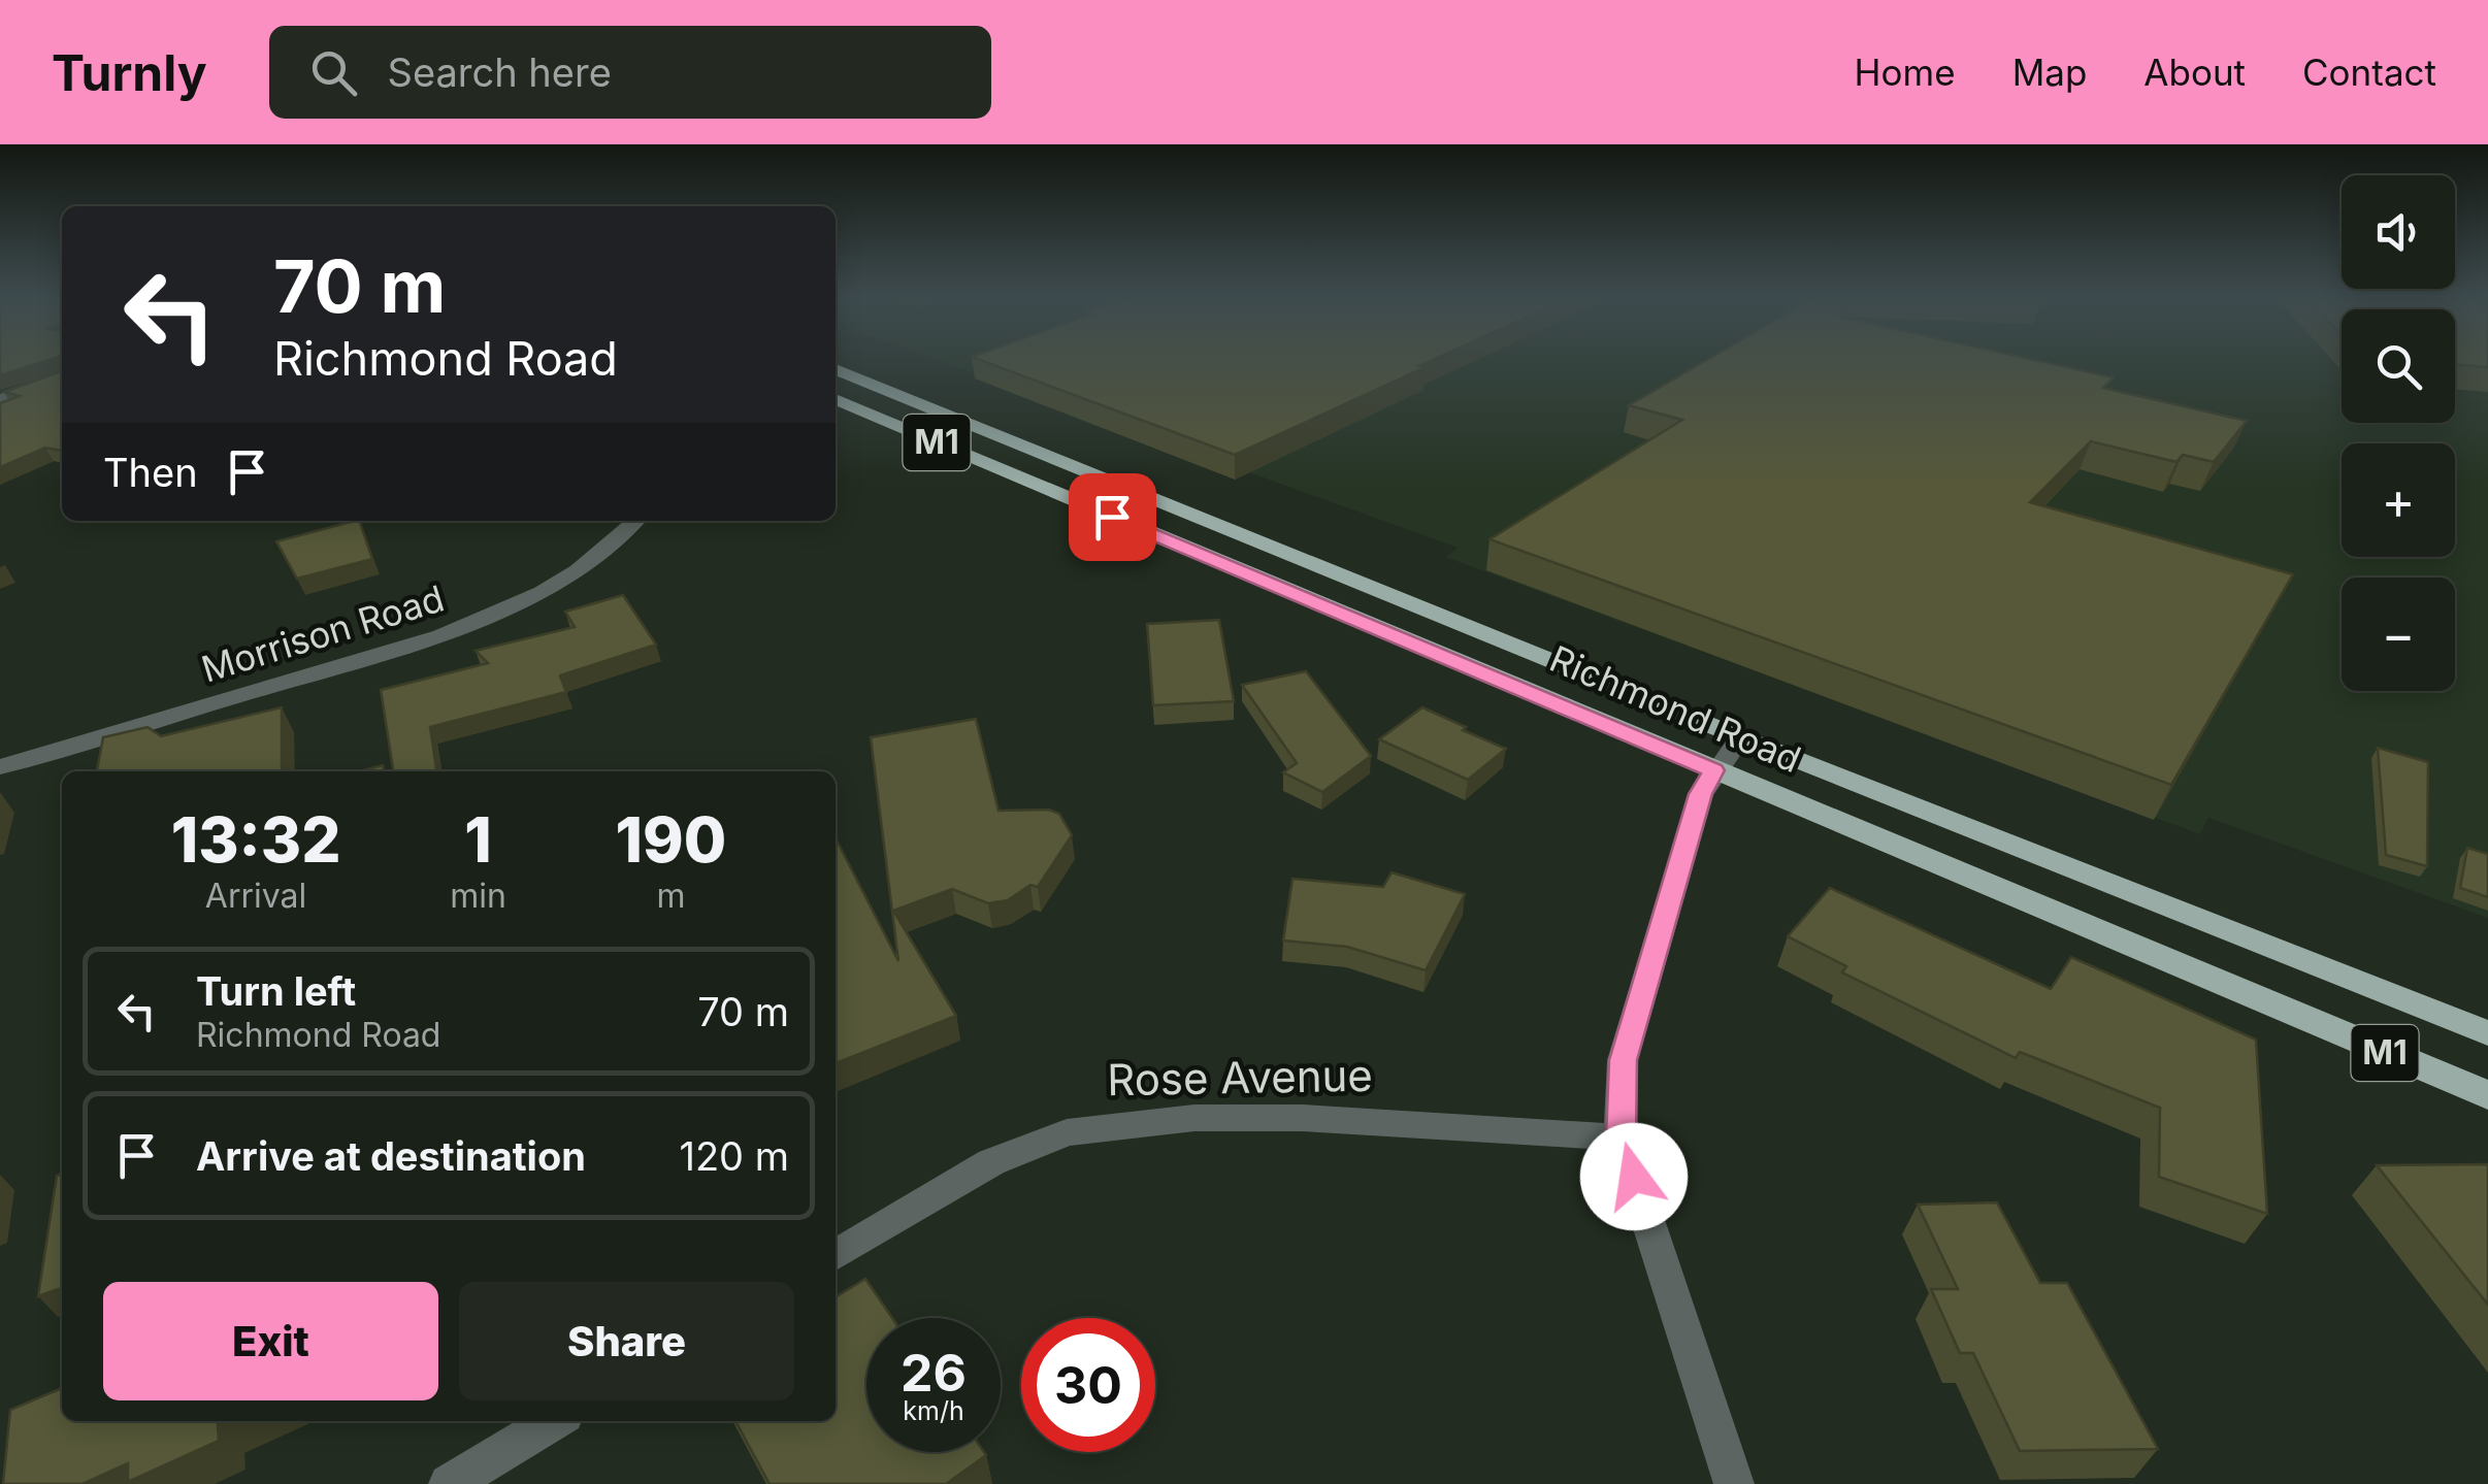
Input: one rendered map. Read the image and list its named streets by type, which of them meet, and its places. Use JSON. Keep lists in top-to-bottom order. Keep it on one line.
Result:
{"streets":{"highway":["M1","Richmond Road"],"street":["Morrison Road","Rose Avenue"]},"page":{"header":"Turnly","search":"Search here","nav":["Home","Map","About","Contact"],"map_buttons":["+","−"],"turn":["70 m","Richmond Road"],"then":"Then","eta":["13:32","Arrival","1","min","190","m"],"list":[{"name":"Turn left","note":"Richmond Road","value":"70 m"},{"name":"Arrive at destination","value":"120 m"}],"buttons":["Exit","Share"],"speed":"26 km/h","limit":"30"}}
